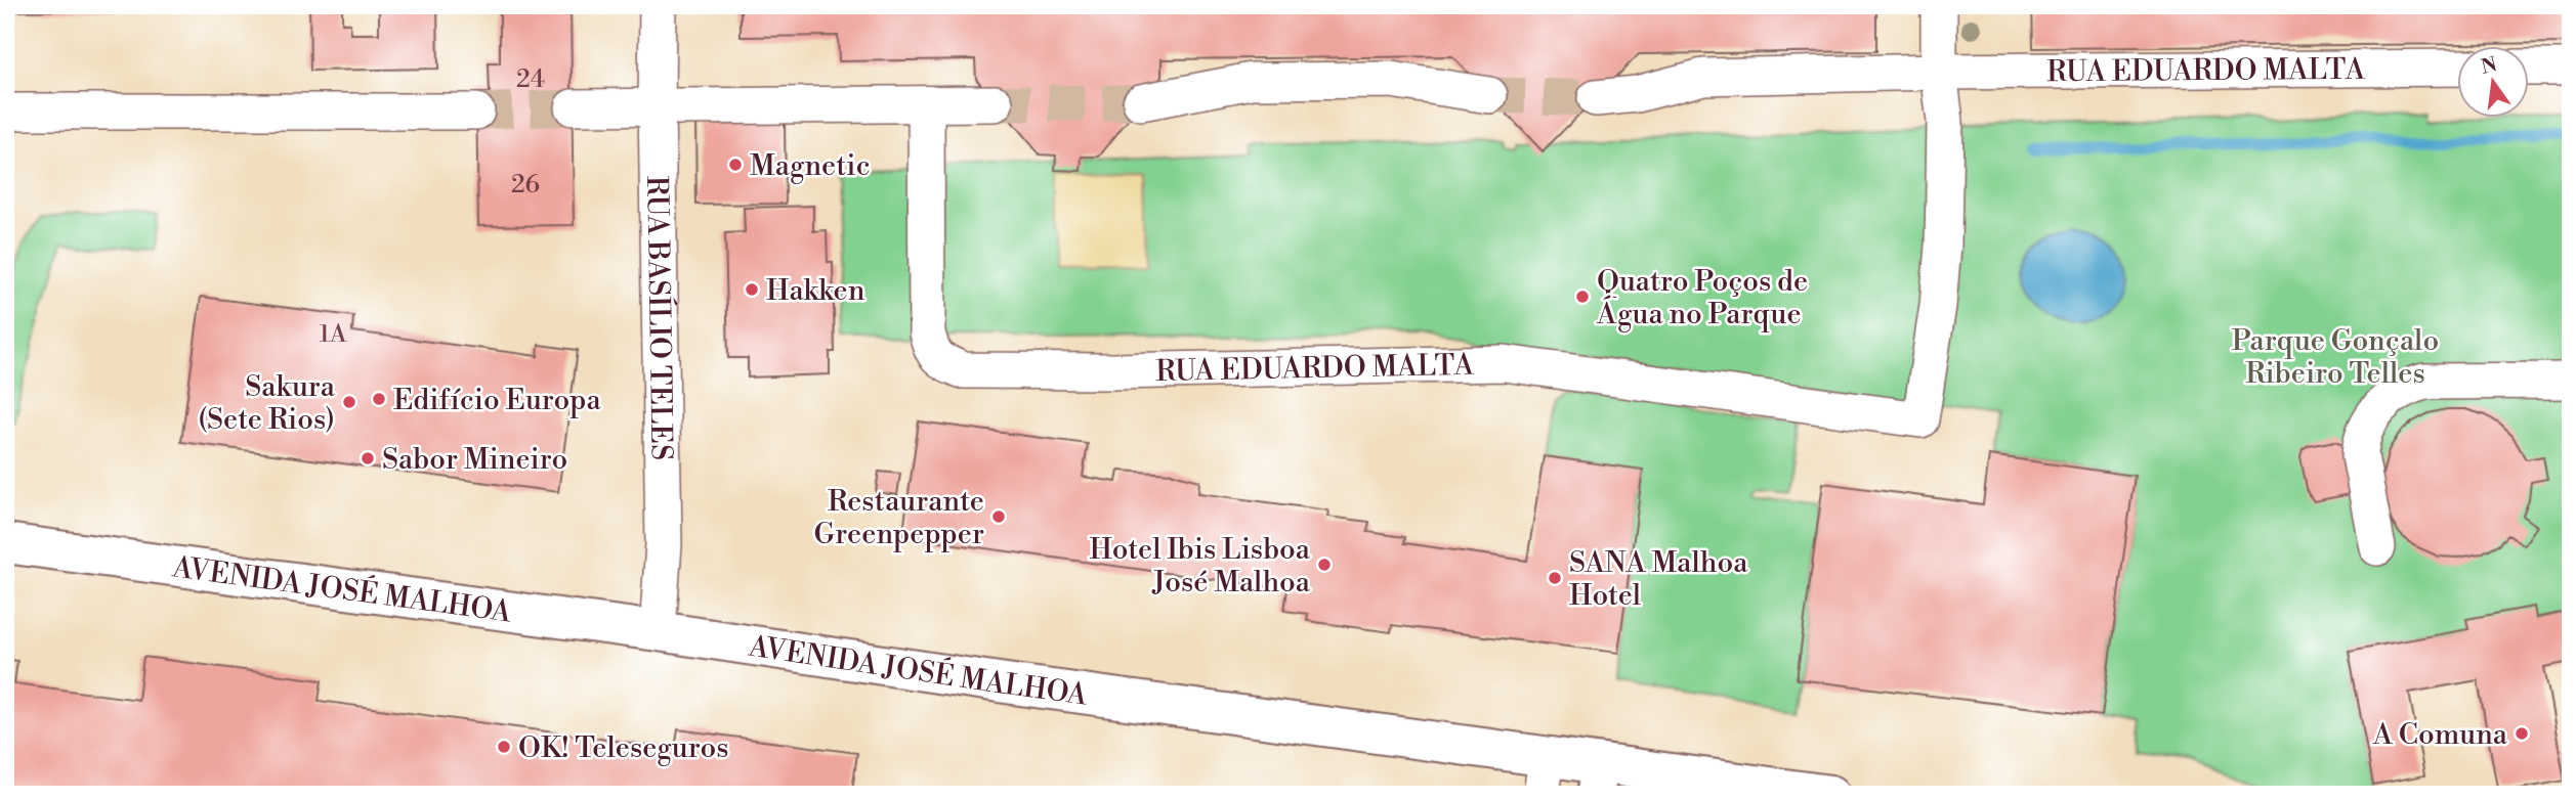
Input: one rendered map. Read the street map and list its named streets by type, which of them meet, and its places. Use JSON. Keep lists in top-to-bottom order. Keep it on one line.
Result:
{"streets":{"street":["RUA EDUARDO MALTA","RUA BASÍLIO TELES","AVENIDA JOSÉ MALHOA"]},"crossings":[["RUA BASÍLIO TELES","AVENIDA JOSÉ MALHOA"]],"parks":["Parque Gonçalo Ribeiro Telles"],"places":["Magnetic","Hakken","Quatro Poços de Água no Parque","Edifício Europa","Sakura (Sete Rios)","Sabor Mineiro","Restaurante Greenpepper","Hotel Ibis Lisboa José Malhoa","SANA Malhoa Hotel","A Comuna","OK! Teleseguros"],"house_numbers":["24","26","1A"],"north":"top"}
